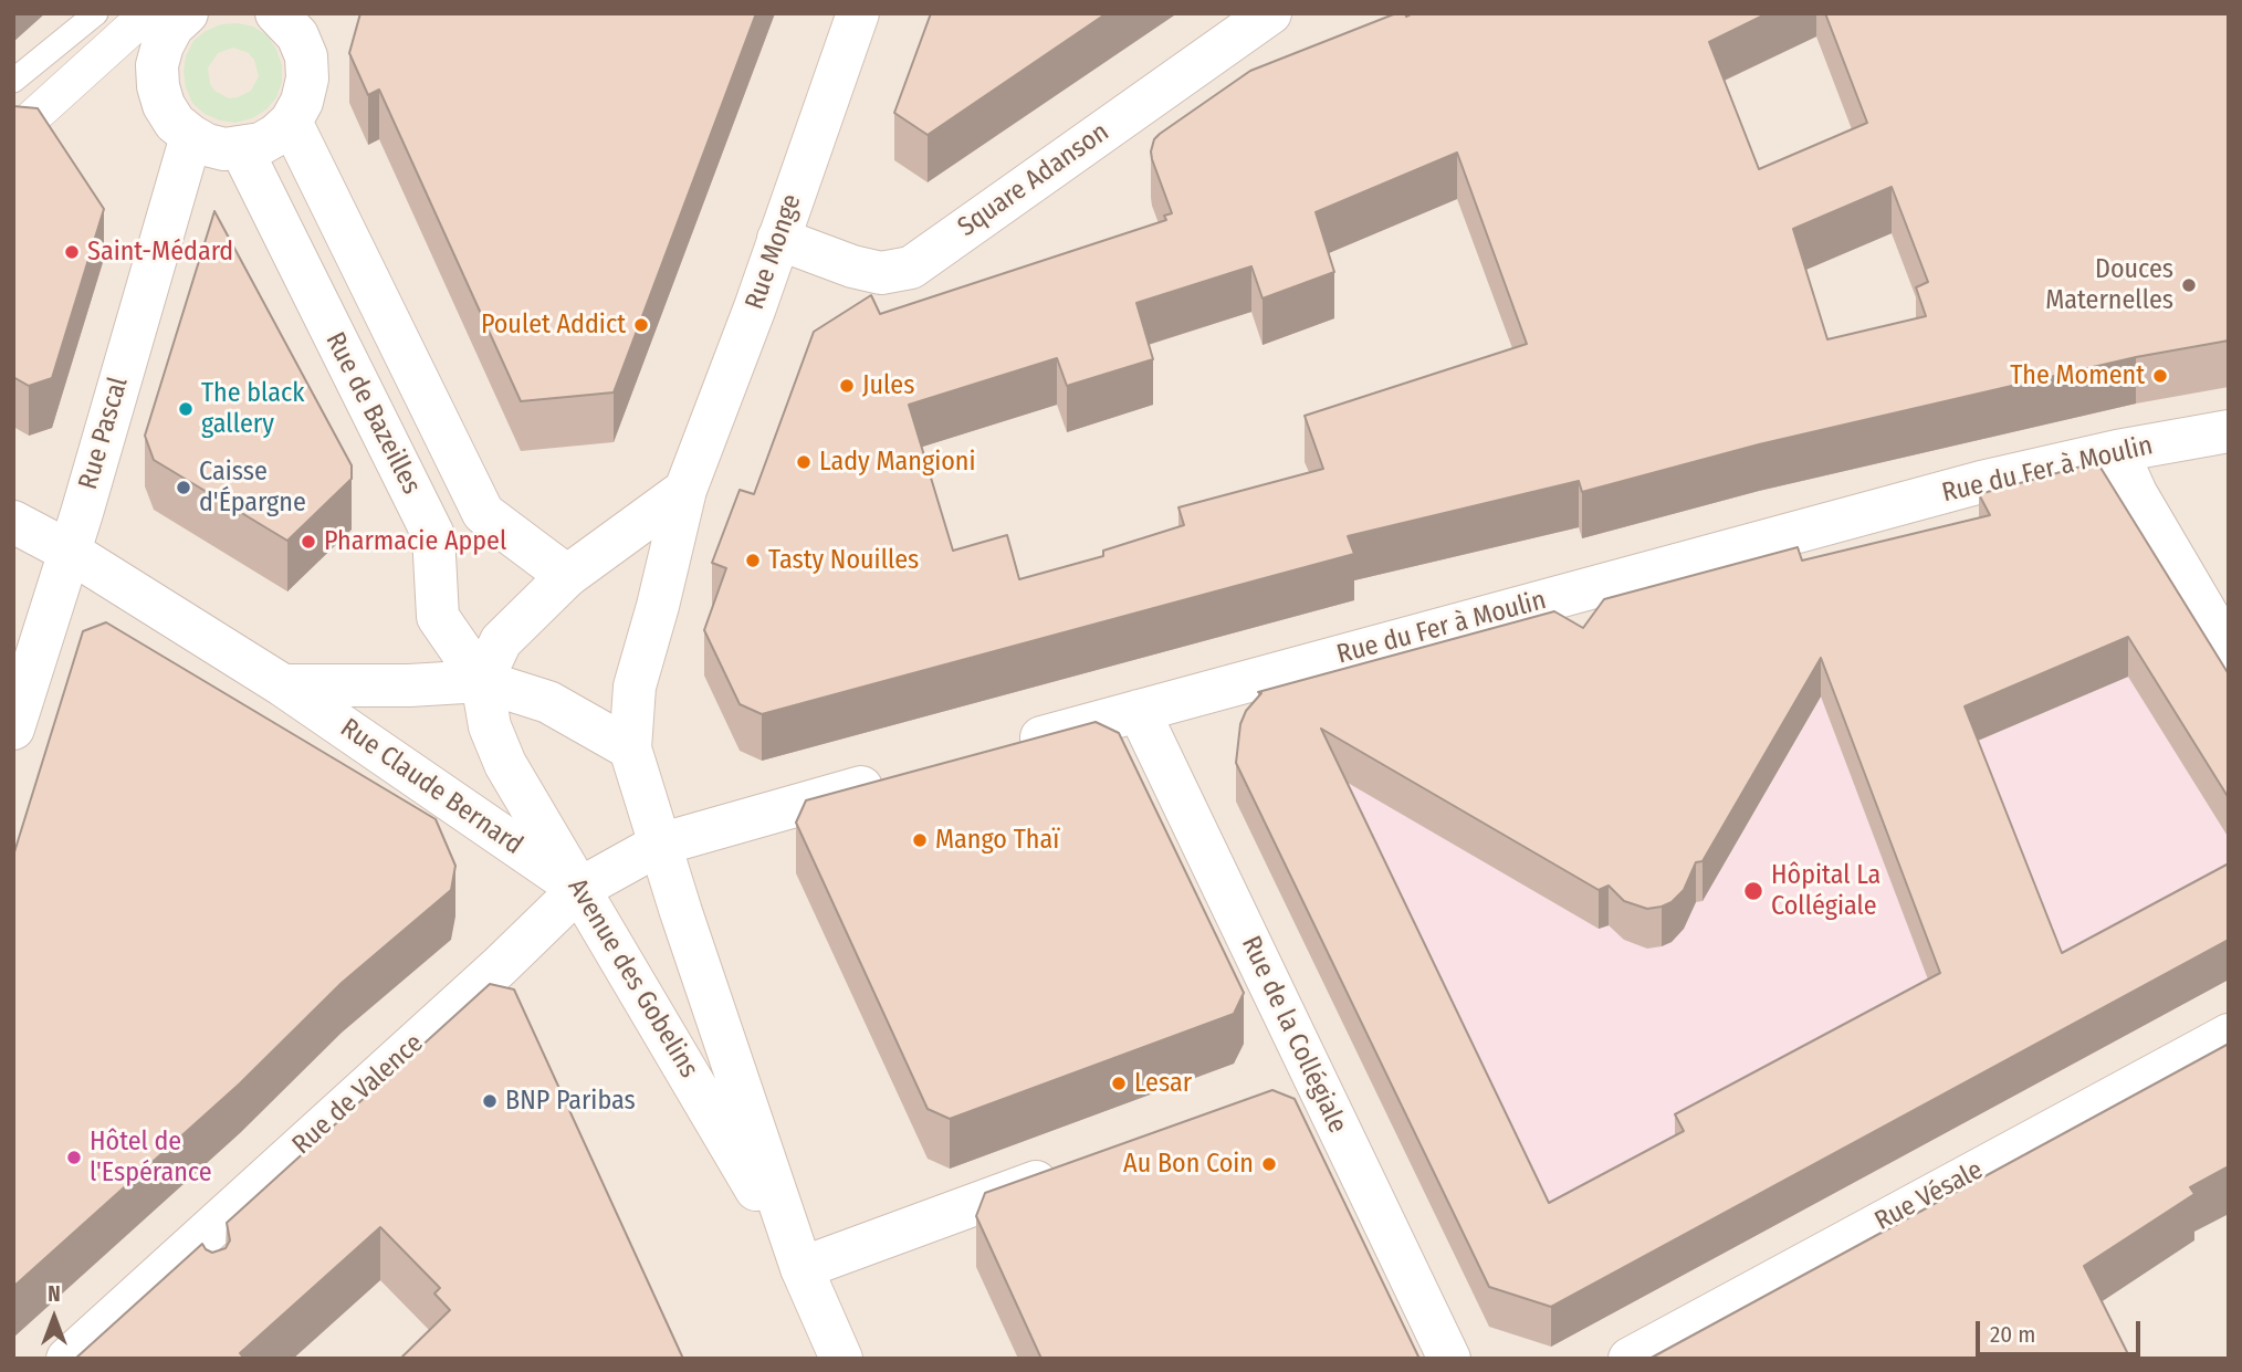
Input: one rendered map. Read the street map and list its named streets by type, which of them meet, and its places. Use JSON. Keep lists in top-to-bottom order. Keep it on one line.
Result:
{"streets":{"street":["Square Adanson","Rue Monge","Rue de Bazeilles","Rue Pascal","Rue du Fer à Moulin","Rue Claude Bernard","Avenue des Gobelins","Rue de la Collégiale","Rue de Valence","Rue Vésale"]},"crossings":[["Square Adanson","Rue Monge"],["Rue Monge","Avenue des Gobelins"],["Rue de Bazeilles","Rue Claude Bernard"],["Rue de Bazeilles","Avenue des Gobelins"],["Rue Pascal","Rue Claude Bernard"],["Rue du Fer à Moulin","Rue de la Collégiale"],["Rue Claude Bernard","Avenue des Gobelins"],["Rue Claude Bernard","Rue de Valence"],["Avenue des Gobelins","Rue de Valence"]],"places":["Saint-Médard","Douces Maternelles","Poulet Addict","The Moment","Jules","The black gallery","Lady Mangioni","Caisse d'Épargne","Pharmacie Appel","Tasty Nouilles","Mango Thaï","Hôpital La Collégiale","Lesar","BNP Paribas","Hôtel de l'Espérance","Au Bon Coin"],"scale_bar":"20 m","north":"top"}
